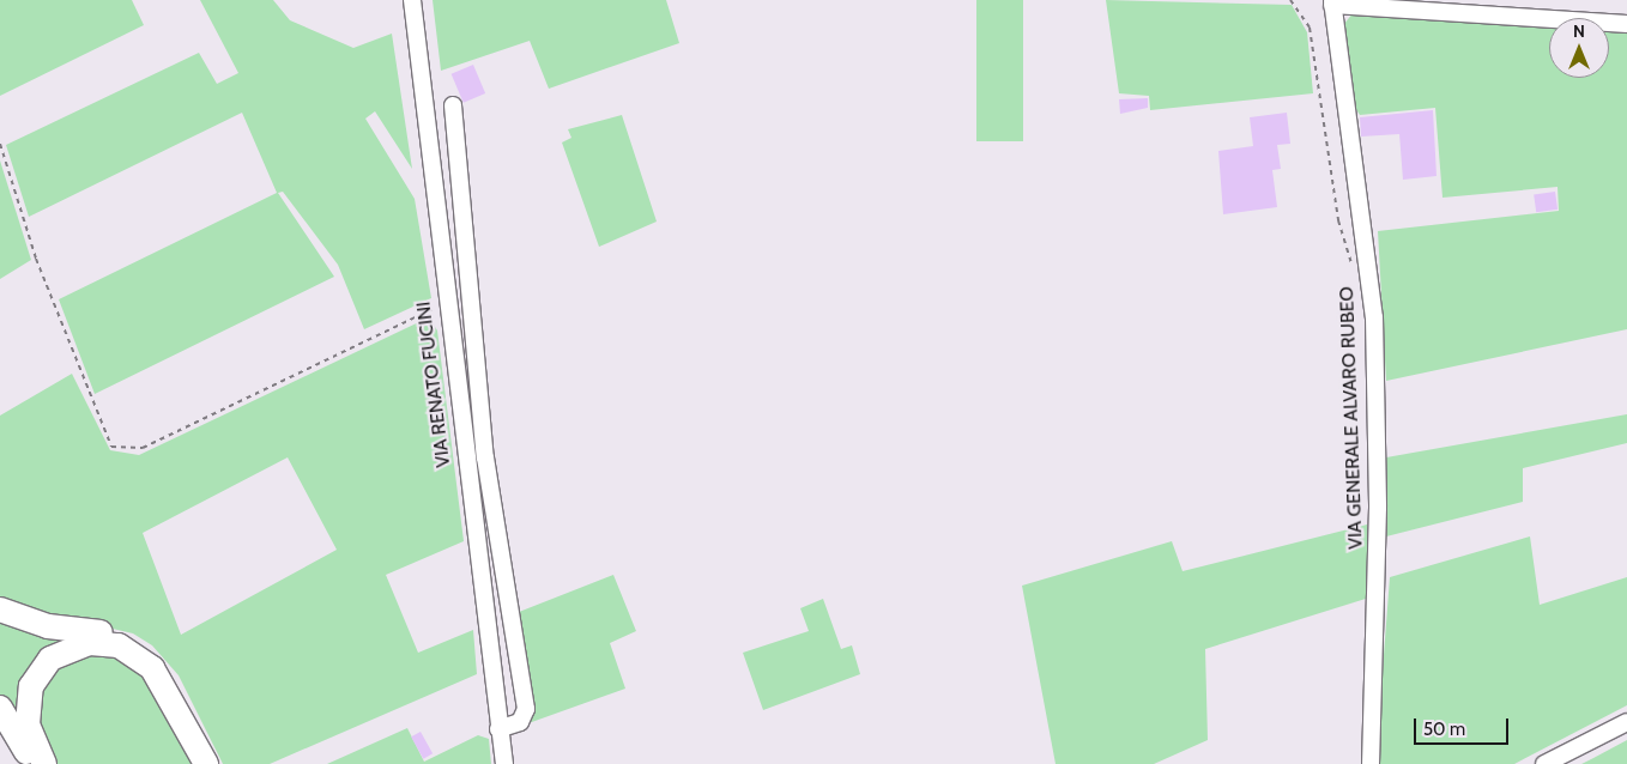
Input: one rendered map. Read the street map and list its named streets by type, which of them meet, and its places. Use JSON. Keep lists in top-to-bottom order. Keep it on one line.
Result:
{"streets":{"street":["VIA RENATO FUCINI","VIA GENERALE ALVARO RUBEO"]},"scale_bar":"50 m","north":"top"}
